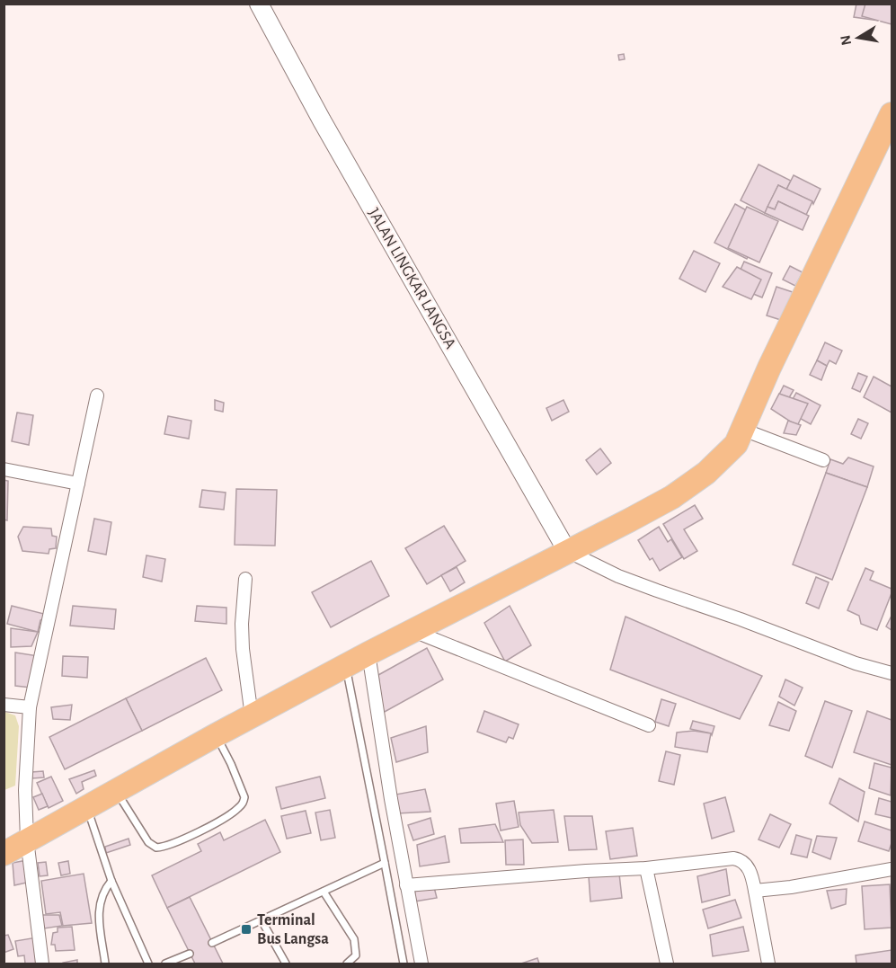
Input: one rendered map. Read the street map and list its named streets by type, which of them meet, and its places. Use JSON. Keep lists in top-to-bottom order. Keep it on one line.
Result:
{"streets":{"street":["JALAN LINGKAR LANGSA"]},"places":{"transit":["Terminal Bus Langsa"]},"north":"left"}
